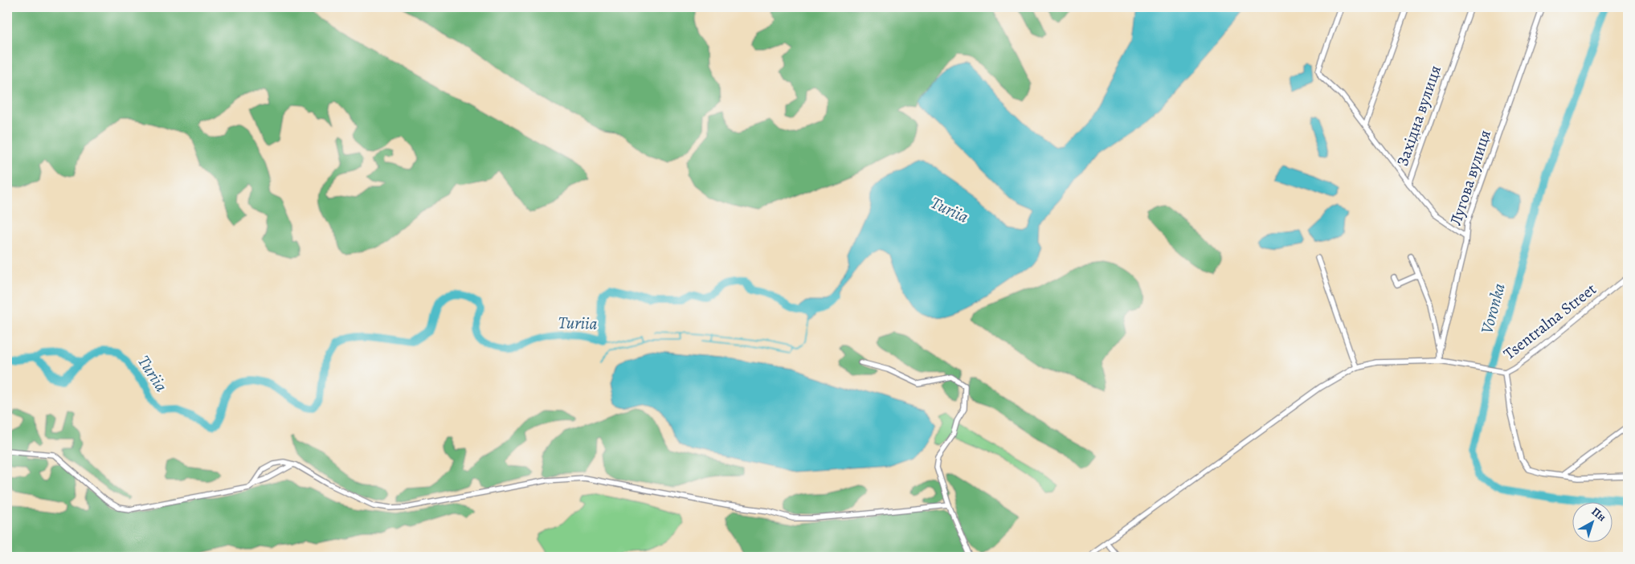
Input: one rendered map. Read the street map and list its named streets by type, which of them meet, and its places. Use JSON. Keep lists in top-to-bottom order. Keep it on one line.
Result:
{"streets":{"street":["Західна вулиця","Лугова вулиця","Tsentralna Street"]},"crossings":[["Західна вулиця","Лугова вулиця"],["Лугова вулиця","Tsentralna Street"]],"water":["Turiia","Voronka"],"north":"top right"}
